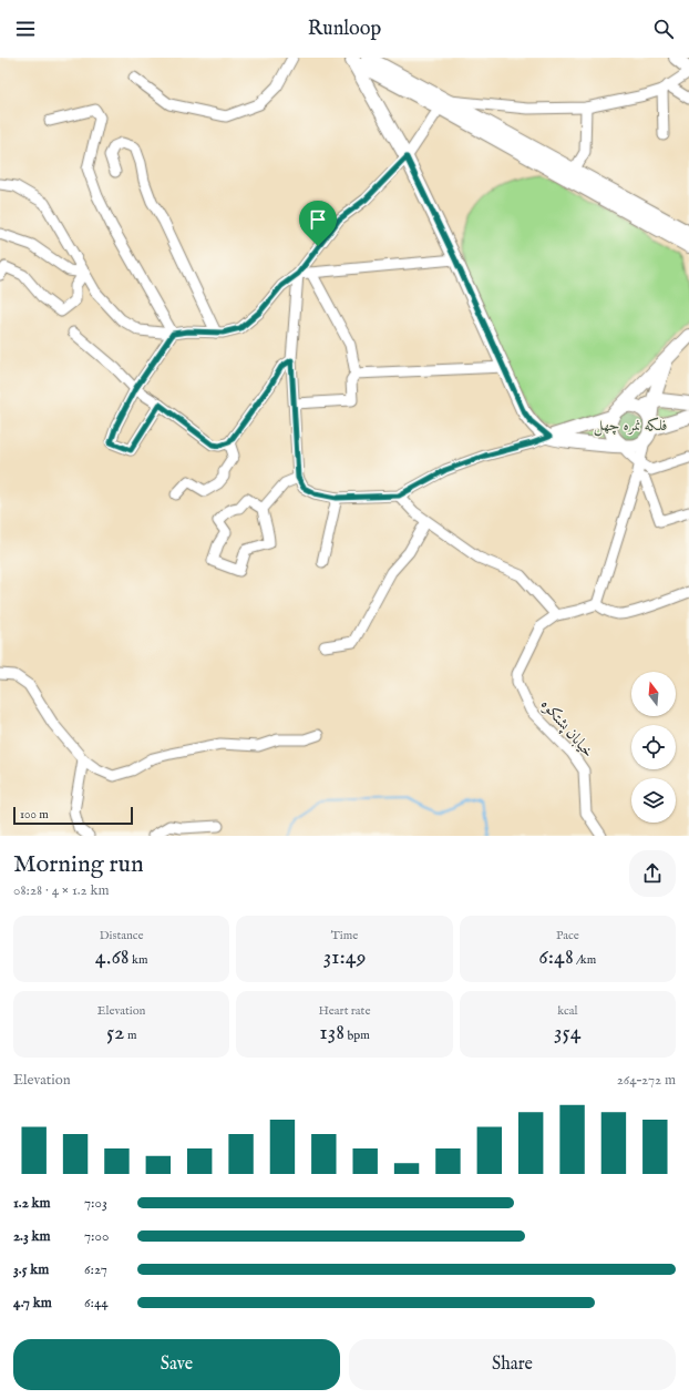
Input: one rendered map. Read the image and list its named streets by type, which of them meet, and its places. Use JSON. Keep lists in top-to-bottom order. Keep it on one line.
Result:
{"streets":{"street":["خیابان پشتکوه"]},"parks":["فلکه نمره چهل"],"scale_bar":"100 m","north":"top","page":{"header":"Runloop","scale":"100 m","heading":["Morning run","08:28 · 4 × 1.2 km"],"stats":[["Distance","4.68 km"],["Time","31:49"],["Pace","6:48 /km"],["Elevation","52 m"],["Heart rate","138 bpm"],["kcal","354"]],"chart":["Elevation","264–272 m"],"list":[{"name":"1.2 km","note":"7:03"},{"name":"2.3 km","note":"7:00"},{"name":"3.5 km","note":"6:27"},{"name":"4.7 km","note":"6:44"}],"buttons":["Save","Share"]}}
